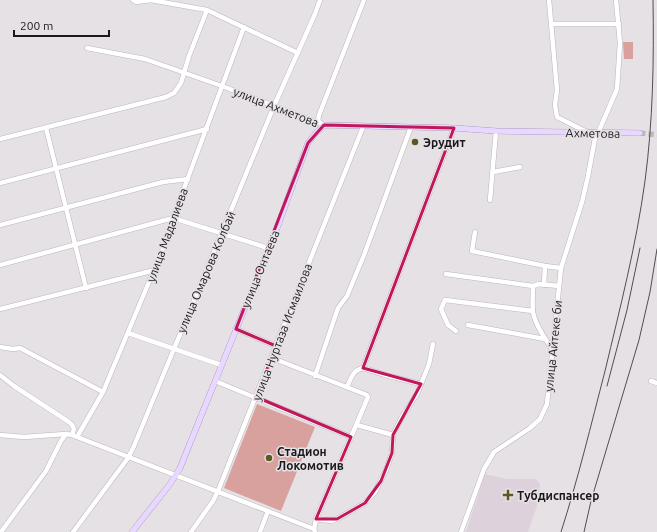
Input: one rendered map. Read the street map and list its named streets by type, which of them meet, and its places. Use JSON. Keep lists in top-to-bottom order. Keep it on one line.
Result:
{"streets":{"main road":["улица Ахметова","Ахметова","улица Онтаева"],"street":["улица Мадалиева","улица Омарова Колбай","улица Нуртаза Исмаилова","улица Айтеке би"]},"crossings":[["улица Ахметова","Ахметова"],["улица Ахметова","улица Мадалиева"],["улица Ахметова","улица Онтаева"],["улица Ахметова","улица Омарова Колбай"],["улица Ахметова","улица Нуртаза Исмаилова"],["Ахметова","улица Айтеке би"]],"places":{"other":["Эрудит","Стадион Локомотив"],"health":["Тубдиспансер"]},"scale_bar":"200 m"}
